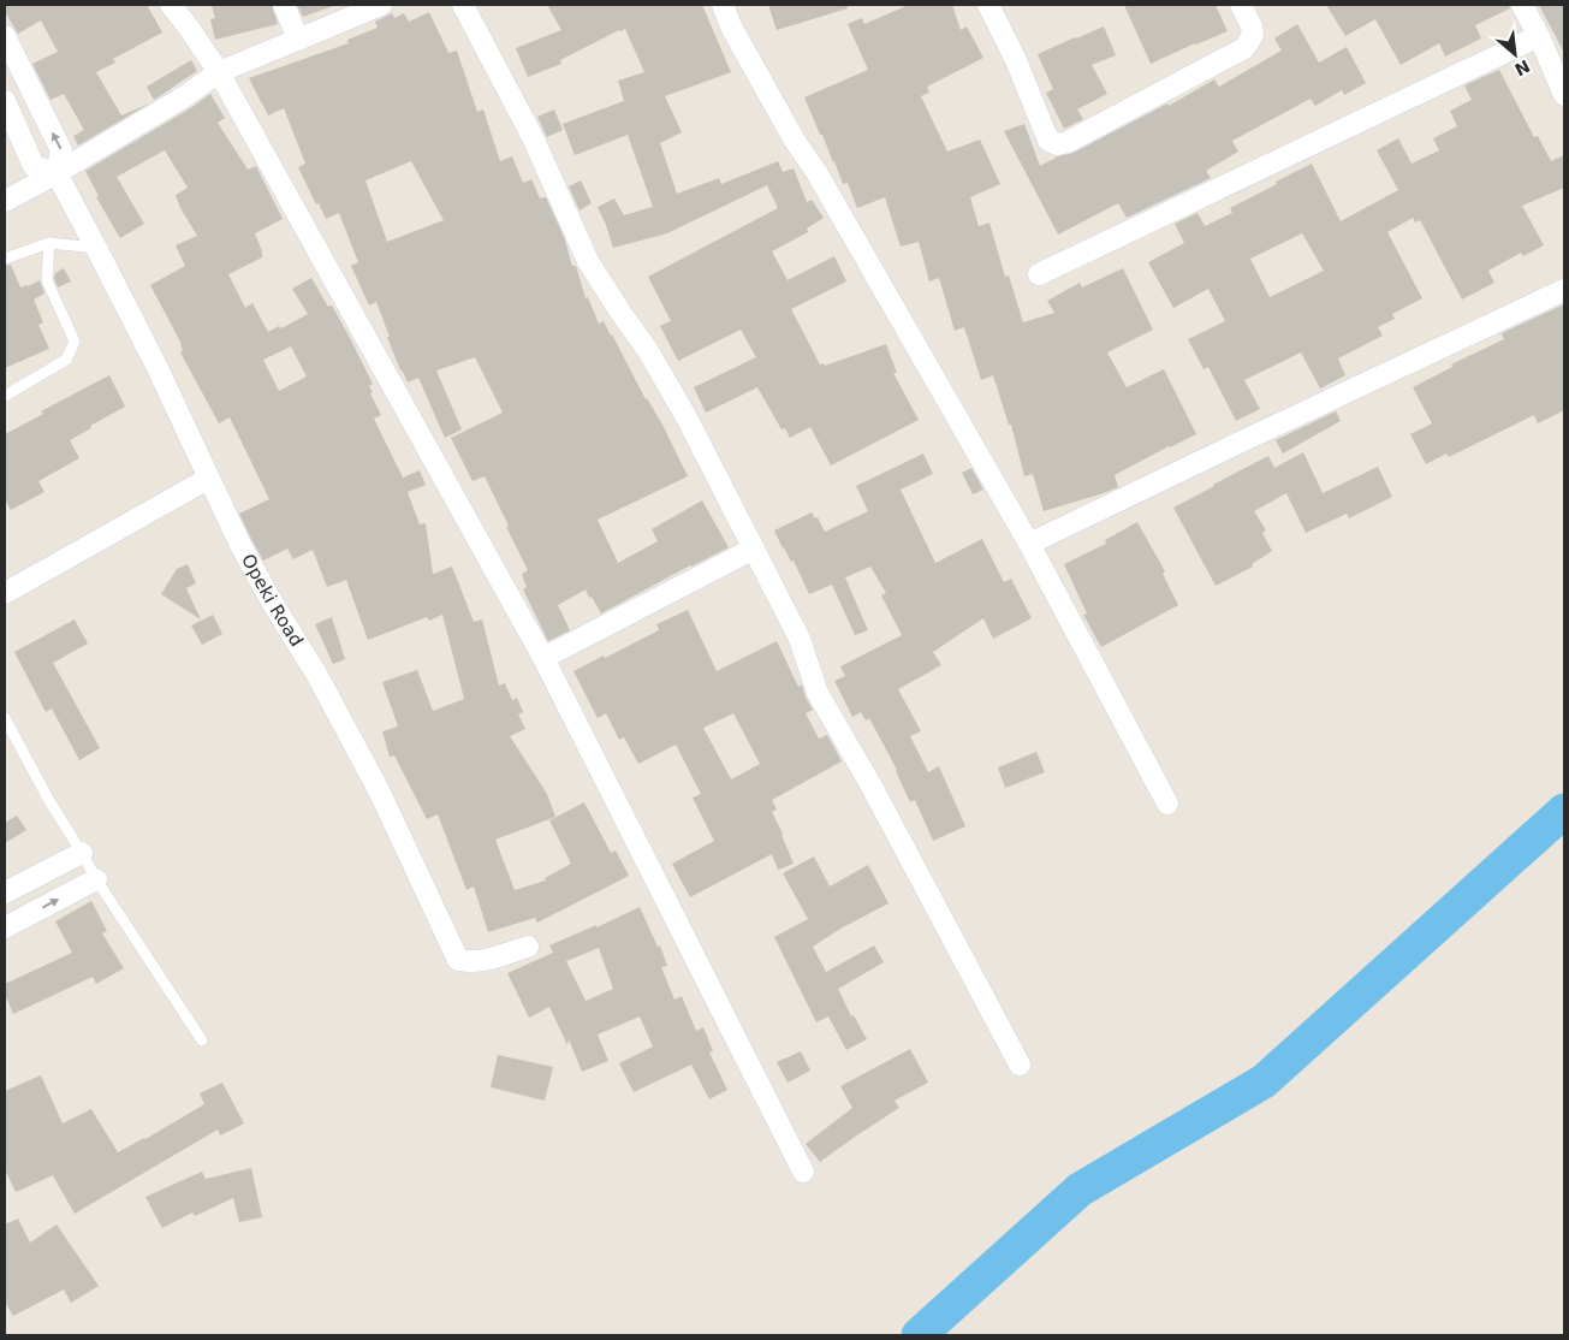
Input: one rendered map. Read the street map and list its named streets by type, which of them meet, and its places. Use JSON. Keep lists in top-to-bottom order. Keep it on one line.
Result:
{"streets":{"street":["Opeki Road"]},"north":"bottom right"}
